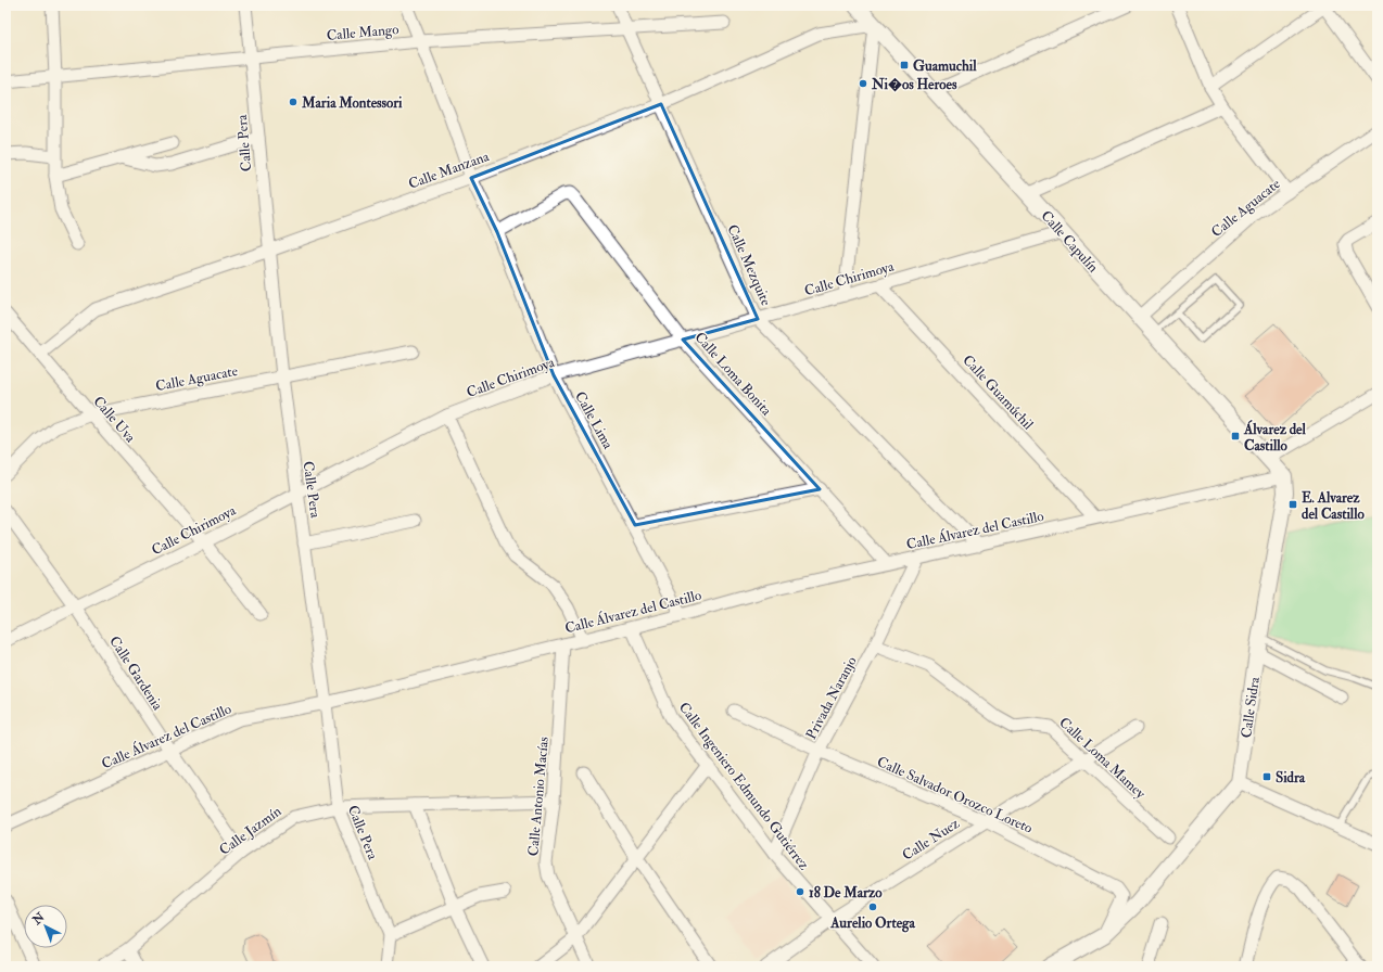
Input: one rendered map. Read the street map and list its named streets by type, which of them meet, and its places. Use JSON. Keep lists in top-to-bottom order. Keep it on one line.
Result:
{"streets":{"street":["Calle Mango","Calle Pera","Calle Manzana","Calle Aguacate","Calle Capulín","Calle Mezquite","Calle Chirimoya","Calle Loma Bonita","Calle Guamúchil","Calle Uva","Calle Lima","Calle Álvarez del Castillo","Calle Gardenia","Privada Naranjo","Calle Sidra","Calle Loma Mamey","Calle Ingeniero Edmundo Gutiérrez","Calle Salvador Orozco Loreto","Calle Antonio Macías","Calle Jazmín","Calle Nuez"]},"crossings":[["Calle Mango","Calle Pera"],["Calle Mango","Calle Mezquite"],["Calle Mango","Calle Lima"],["Calle Pera","Calle Manzana"],["Calle Pera","Calle Aguacate"],["Calle Pera","Calle Chirimoya"],["Calle Pera","Calle Álvarez del Castillo"],["Calle Pera","Calle Jazmín"],["Calle Manzana","Calle Capulín"],["Calle Manzana","Calle Mezquite"],["Calle Manzana","Calle Uva"],["Calle Manzana","Calle Lima"],["Calle Aguacate","Calle Capulín"],["Calle Aguacate","Calle Uva"],["Calle Capulín","Calle Chirimoya"],["Calle Capulín","Calle Álvarez del Castillo"],["Calle Capulín","Calle Sidra"],["Calle Mezquite","Calle Chirimoya"],["Calle Mezquite","Calle Álvarez del Castillo"],["Calle Chirimoya","Calle Loma Bonita"],["Calle Chirimoya","Calle Guamúchil"],["Calle Chirimoya","Calle Uva"],["Calle Chirimoya","Calle Lima"],["Calle Chirimoya","Calle Gardenia"],["Calle Loma Bonita","Calle Lima"],["Calle Loma Bonita","Calle Álvarez del Castillo"],["Calle Guamúchil","Calle Álvarez del Castillo"],["Calle Lima","Calle Álvarez del Castillo"],["Calle Álvarez del Castillo","Calle Gardenia"],["Calle Álvarez del Castillo","Privada Naranjo"],["Calle Álvarez del Castillo","Calle Sidra"],["Calle Álvarez del Castillo","Calle Ingeniero Edmundo Gutiérrez"],["Calle Álvarez del Castillo","Calle Antonio Macías"],["Calle Gardenia","Calle Jazmín"],["Privada Naranjo","Calle Loma Mamey"],["Privada Naranjo","Calle Ingeniero Edmundo Gutiérrez"],["Privada Naranjo","Calle Salvador Orozco Loreto"],["Calle Loma Mamey","Calle Nuez"],["Calle Ingeniero Edmundo Gutiérrez","Calle Nuez"],["Calle Salvador Orozco Loreto","Calle Nuez"],["Calle Antonio Macías","Calle Jazmín"]],"places":{"transit":["Guamuchil","Álvarez del Castillo","E. Alvarez del Castillo","Sidra"],"other":["Ni�os Heroes","Maria Montessori","18 De Marzo","Aurelio Ortega"]},"north":"top left"}
